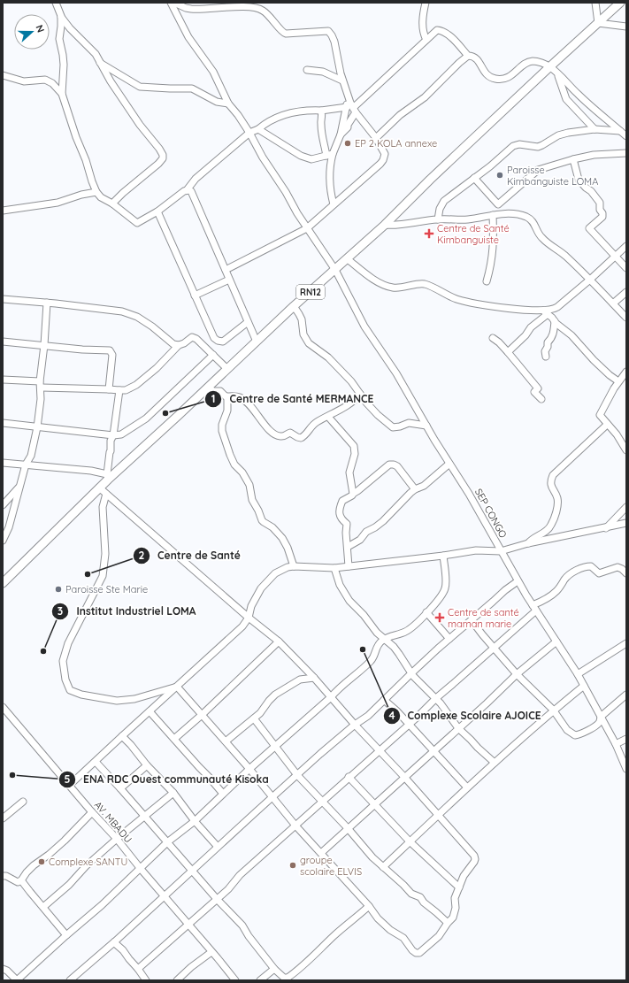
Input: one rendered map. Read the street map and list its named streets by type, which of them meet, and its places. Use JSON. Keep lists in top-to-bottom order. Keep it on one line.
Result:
{"streets":{"main road":["RN12"],"street":["SEP CONGO","AV. MBADU"]},"crossings":[["RN12","SEP CONGO"]],"places":{"other":["EP 2 KOLA annexe","Paroisse Kimbanguiste LOMA","Centre de Santé MERMANCE","Centre de Santé","Paroisse Ste Marie","Complexe Scolaire AJOICE","Institut Industriel LOMA","ENA RDC Ouest communauté Kisoka","Complexe SANTU","groupe scolaire ELVIS"],"health":["Centre de Santé Kimbanguiste","Centre de santé maman marie"]},"north":"right"}
